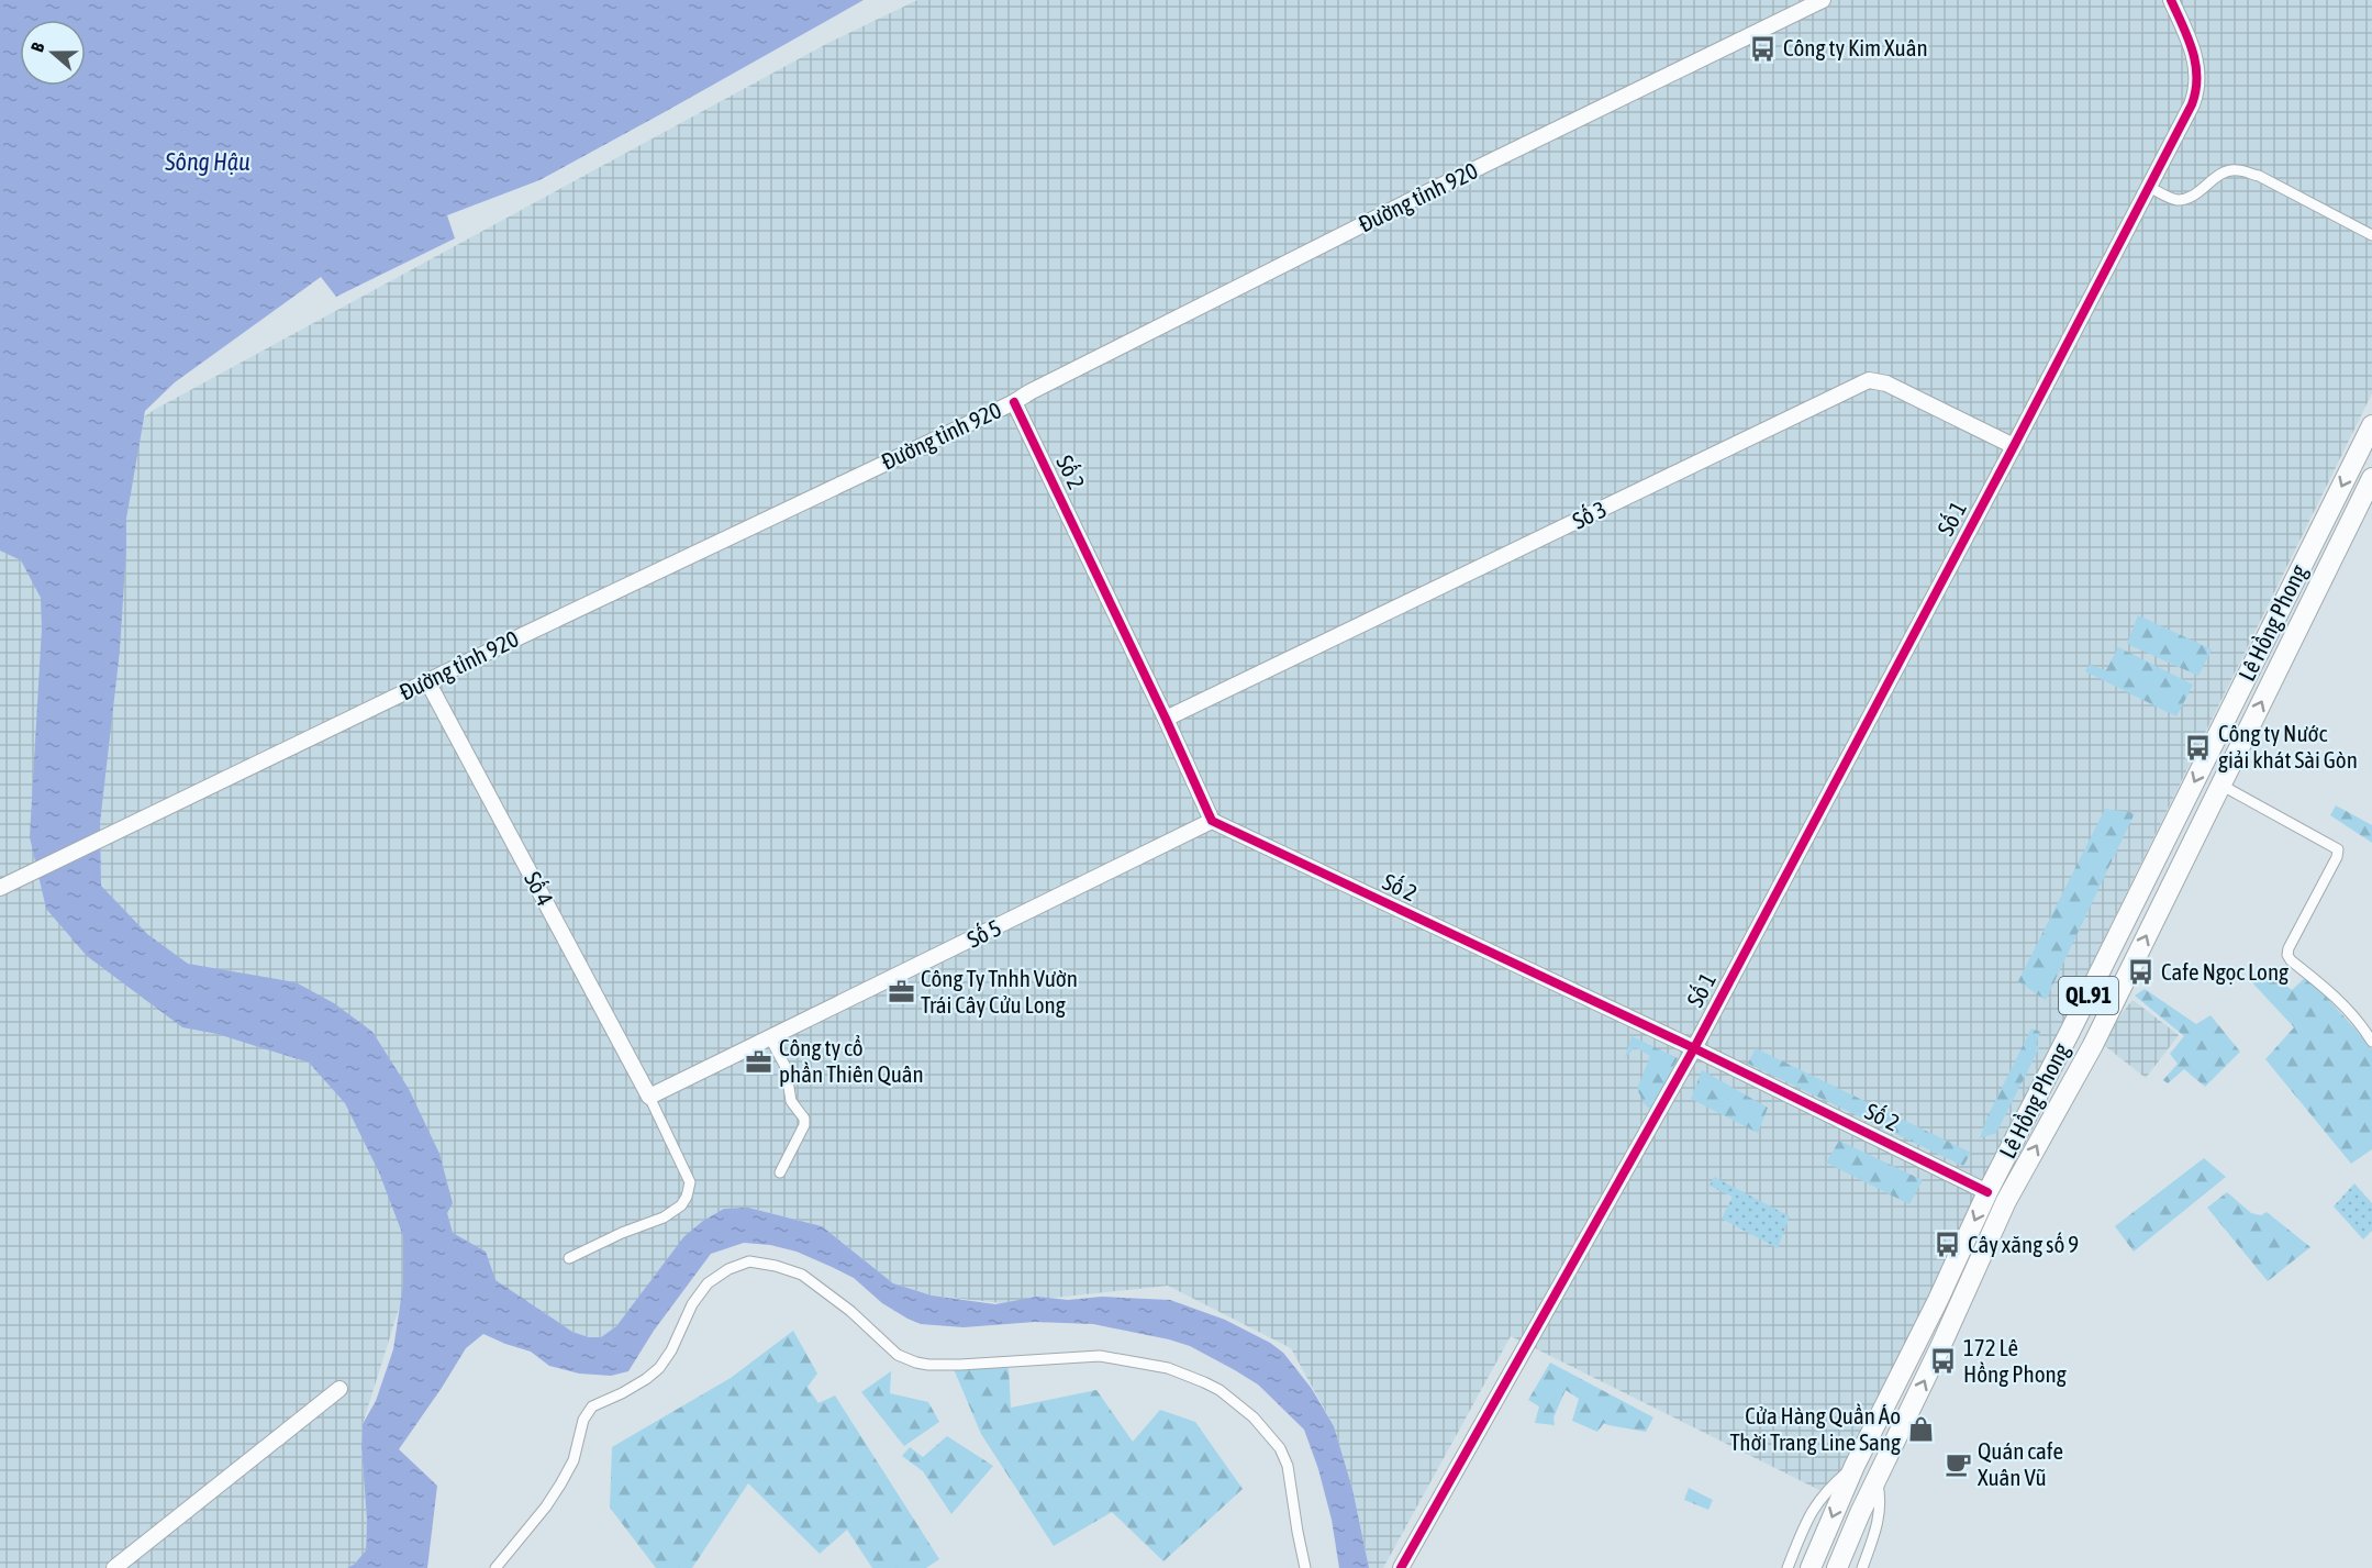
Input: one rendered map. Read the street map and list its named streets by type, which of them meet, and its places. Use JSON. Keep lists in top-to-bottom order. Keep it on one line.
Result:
{"streets":{"highway":["Lê Hồng Phong","QL.91"],"street":["Đường tỉnh 920","Số 2","Số 3","Số 1","Số 4","Số 5"]},"crossings":[["Đường tỉnh 920","Số 2"],["Đường tỉnh 920","Số 4"],["Số 2","Số 3"],["Số 2","Số 1"],["Số 2","Lê Hồng Phong"],["Số 2","Số 5"],["Số 3","Số 1"],["Số 4","Số 5"]],"water":["Sông Hậu"],"places":{"bus stop":["Công ty Kim Xuân","Công ty Nước giải khát Sài Gòn","Cafe Ngọc Long","Cây xăng số 9","172 Lê Hồng Phong"],"office":["Công Ty Tnhh Vườn Trái Cây Cửu Long","Công ty cổ phần Thiên Quân"],"shop":["Cửa Hàng Quần Áo Thời Trang Line Sang"],"cafe":["Quán cafe Xuân Vũ"]},"north":"left"}
